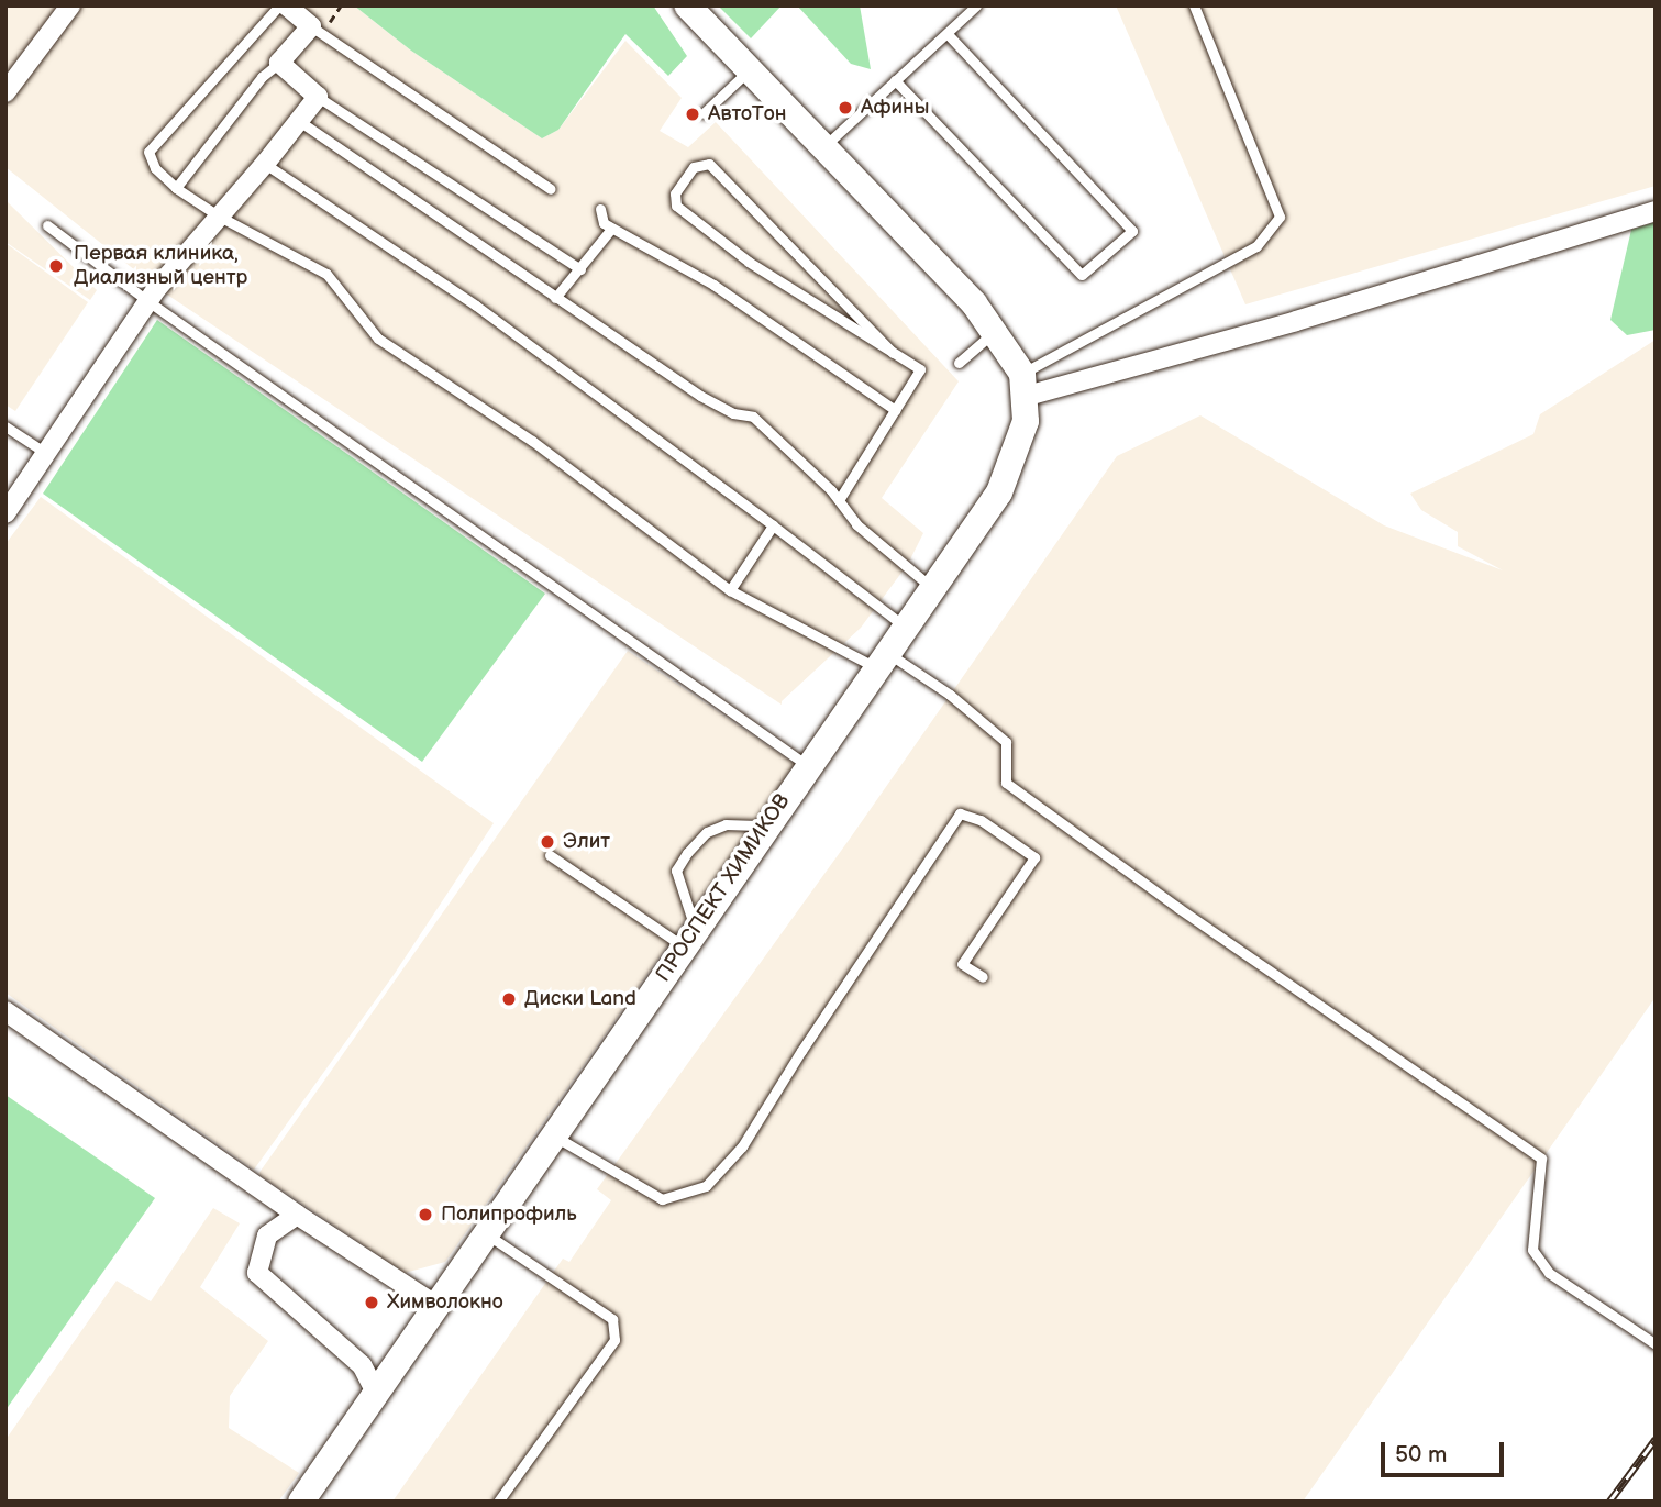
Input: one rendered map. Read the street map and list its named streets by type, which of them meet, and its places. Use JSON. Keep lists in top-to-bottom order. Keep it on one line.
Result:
{"streets":{"main road":["ПРОСПЕКТ ХИМИКОВ"]},"places":["Афины","АвтоТон","Первая клиника, Диализный центр","Элит","Диски Land","Полипрофиль","Химволокно"],"scale_bar":"50 m"}
